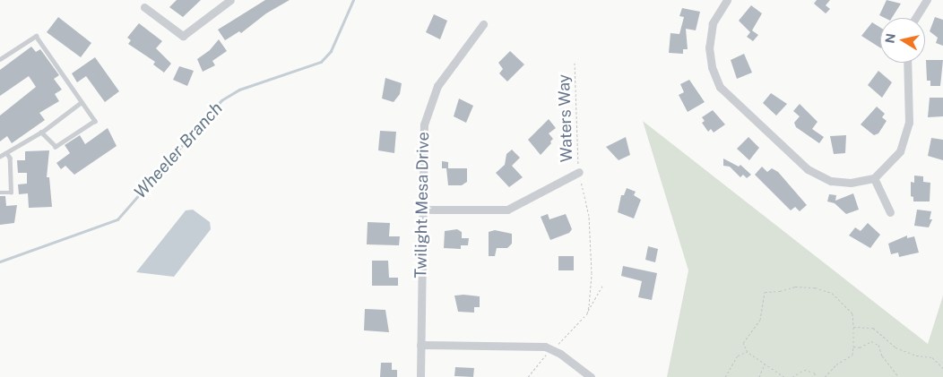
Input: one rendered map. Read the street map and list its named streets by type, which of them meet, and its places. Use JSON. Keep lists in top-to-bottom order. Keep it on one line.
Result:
{"streets":{"street":["Twilight Mesa Drive"],"path":["Waters Way"]},"water":["Wheeler Branch"],"north":"left"}
